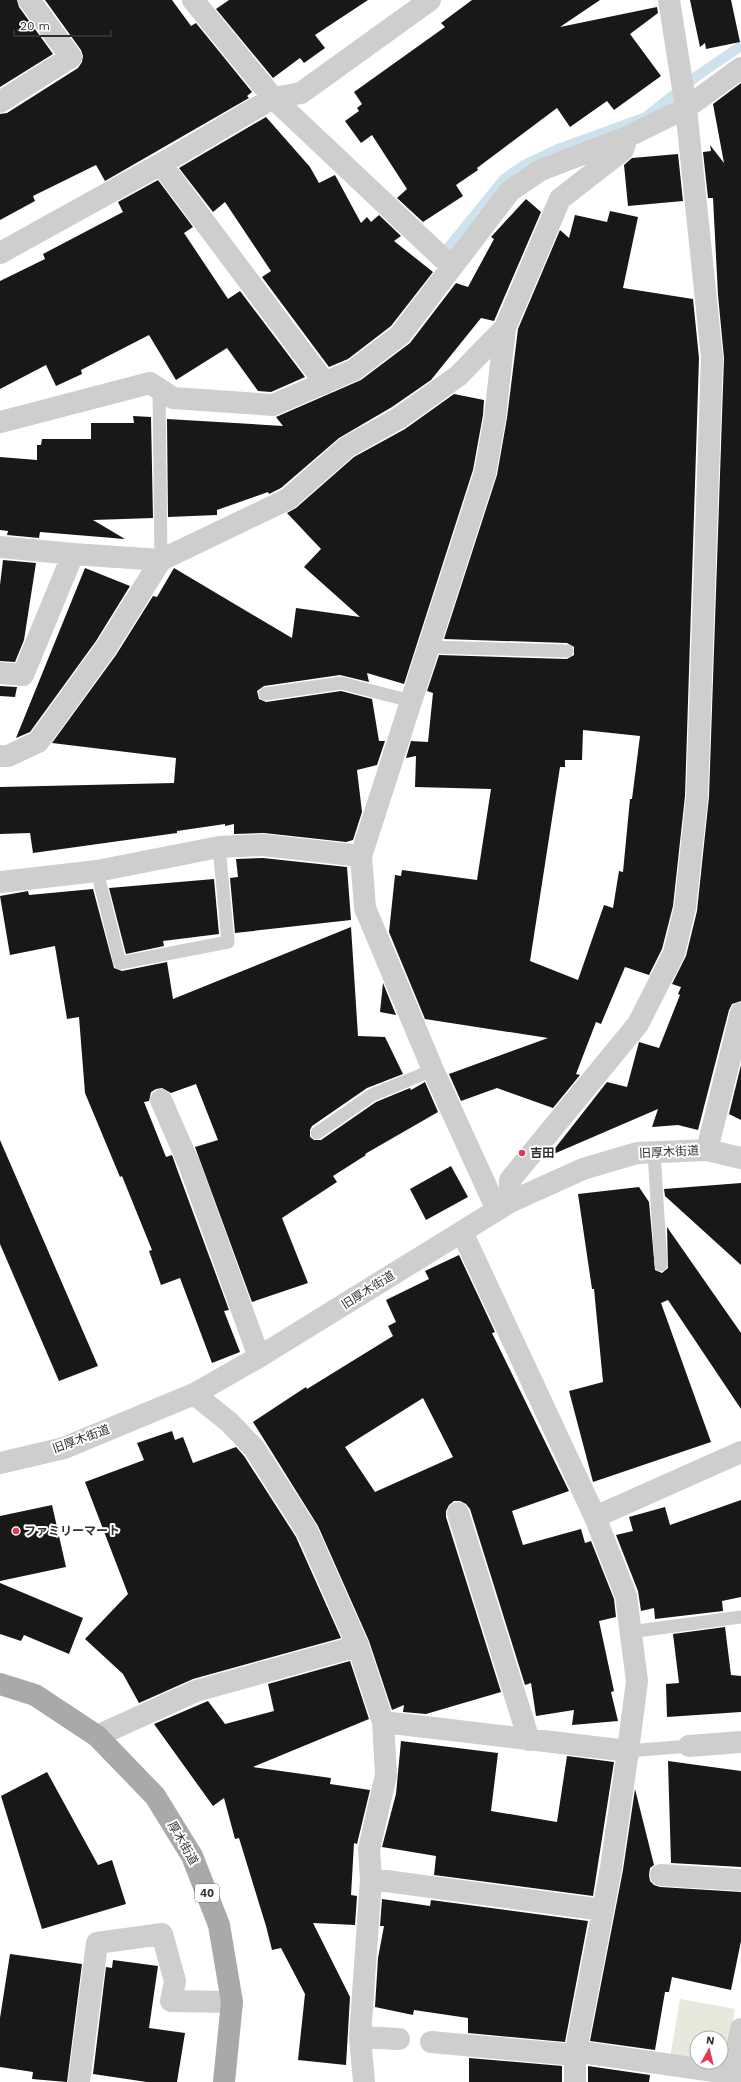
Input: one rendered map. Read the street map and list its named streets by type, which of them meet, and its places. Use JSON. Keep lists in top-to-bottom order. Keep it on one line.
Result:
{"streets":{"main road":["厚木街道","40"],"street":["旧厚木街道"]},"places":["吉田","ファミリーマート"],"scale_bar":"20 m","north":"top"}
